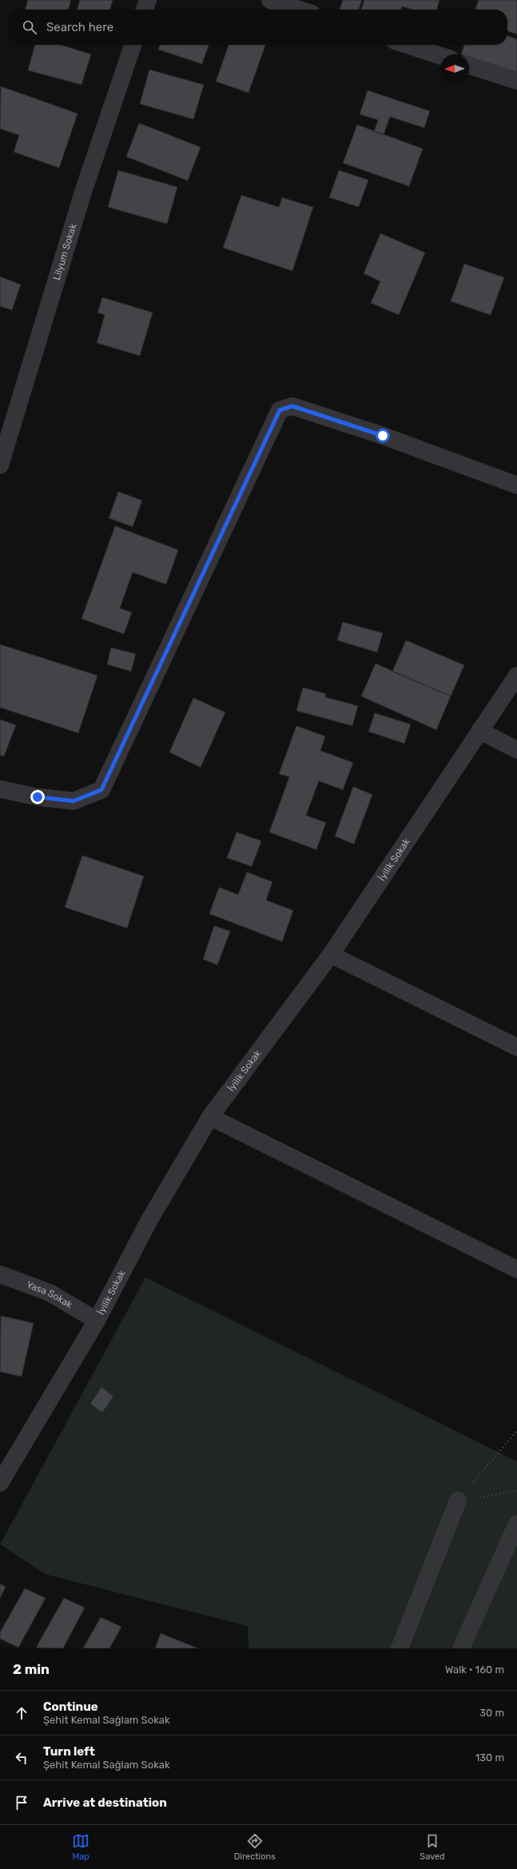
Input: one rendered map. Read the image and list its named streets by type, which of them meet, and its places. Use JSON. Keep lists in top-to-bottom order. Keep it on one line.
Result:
{"streets":{"street":["Lilyum Sokak","İyilik Sokak","Yasa Sokak"]},"crossings":[["İyilik Sokak","Yasa Sokak"]],"north":"left","page":{"search":"Search here","heading":["2 min","Walk · 160 m"],"list":[["Continue","Şehit Kemal Sağlam Sokak","30 m"],["Turn left","Şehit Kemal Sağlam Sokak","130 m"],"Arrive at destination"],"nav":["Map","Directions","Saved"]}}
